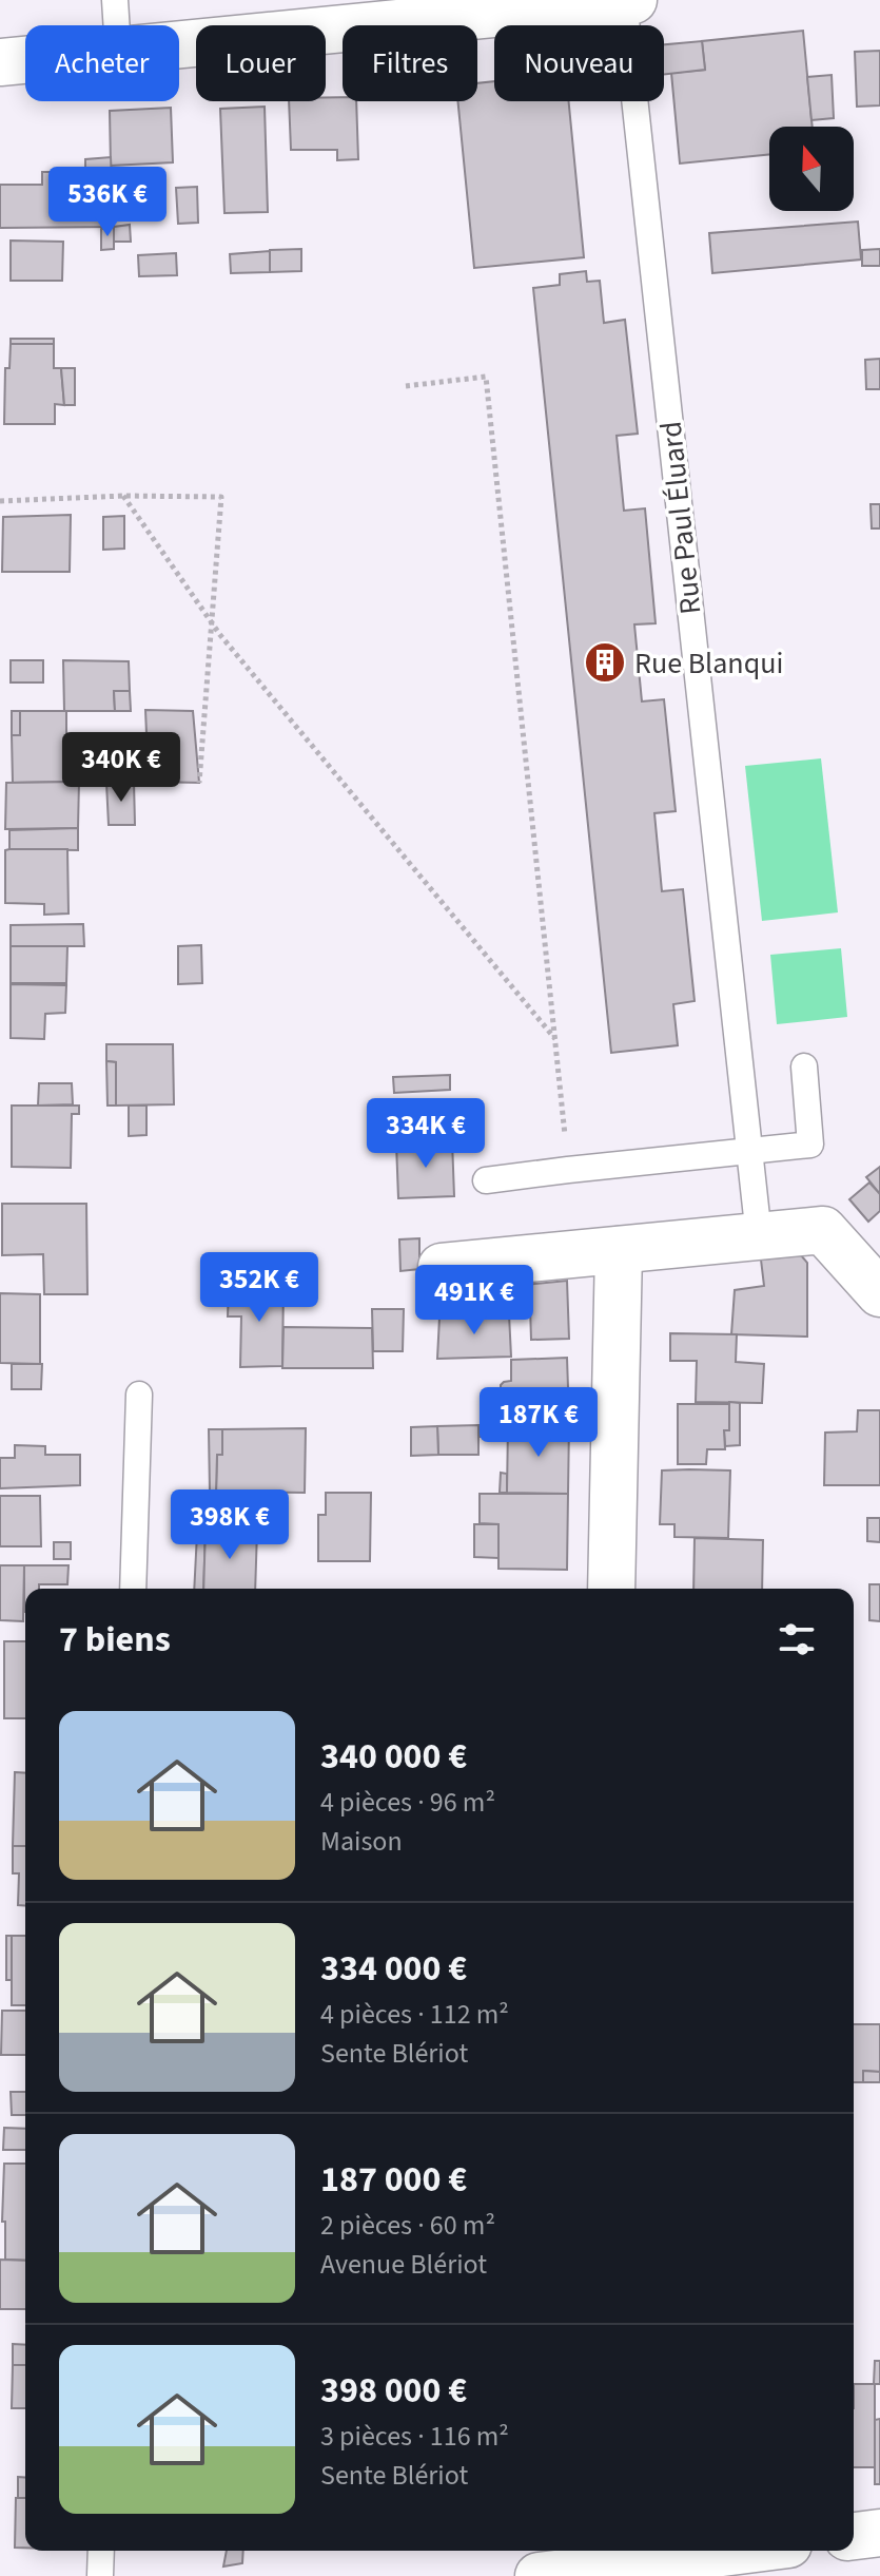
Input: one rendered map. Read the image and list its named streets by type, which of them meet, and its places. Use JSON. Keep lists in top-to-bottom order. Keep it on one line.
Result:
{"streets":{"lane":["Rue Paul Éluard"]},"places":{"building":["Rue Blanqui"]},"north":"top","page":{"chip":["Acheter","Louer","Filtres","Nouveau"],"price":["536K €","340K €","334K €","352K €","491K €","187K €","398K €"],"heading":"7 biens","list":[{"name":"340 000 €","note":"4 pièces · 96 m² · Maison"},{"name":"334 000 €","note":"4 pièces · 112 m² · Sente Blériot"},{"name":"187 000 €","note":"2 pièces · 60 m² · Avenue Blériot"},{"name":"398 000 €","note":"3 pièces · 116 m² · Sente Blériot"}]}}
